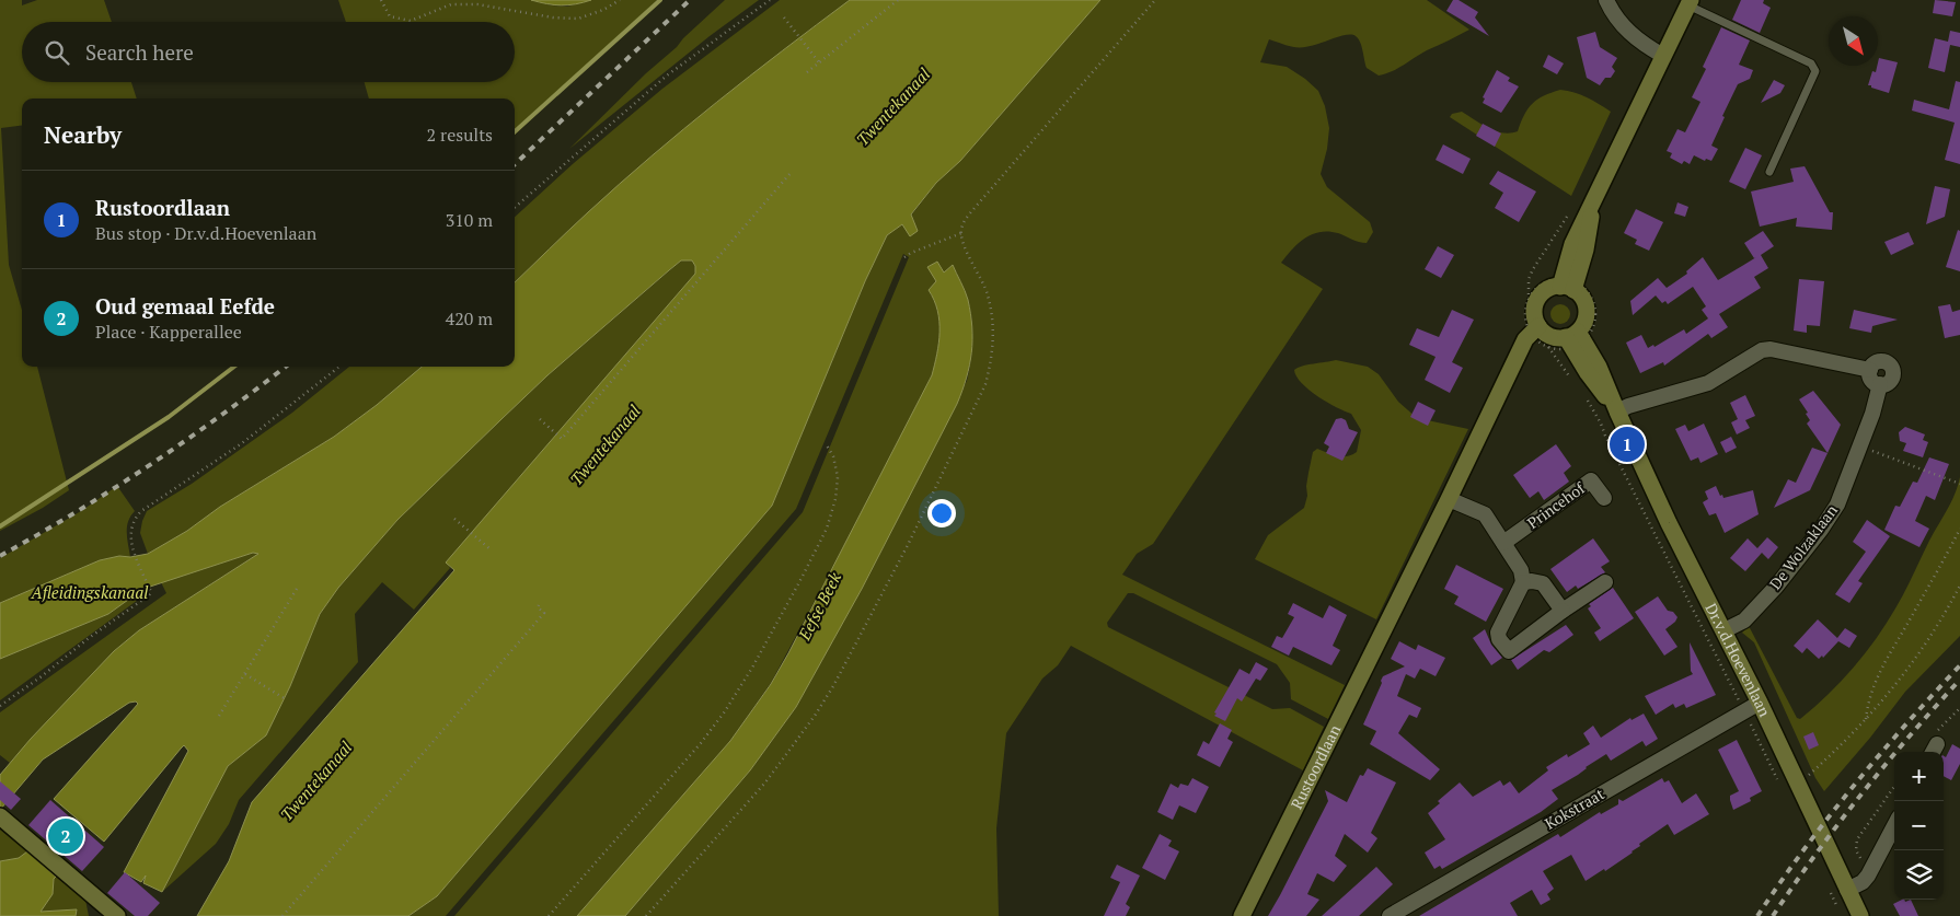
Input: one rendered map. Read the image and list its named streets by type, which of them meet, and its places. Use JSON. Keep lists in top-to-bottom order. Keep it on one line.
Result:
{"streets":{"street":["Princehof","De Wolzaklaan","Dr.v.d.Hoevenlaan","Rustoordlaan","Kokstraat"]},"crossings":[["De Wolzaklaan","Dr.v.d.Hoevenlaan"],["Dr.v.d.Hoevenlaan","Rustoordlaan"],["Dr.v.d.Hoevenlaan","Kokstraat"]],"water":["Twentekanaal","Afleidingskanaal","Eefse Beek"],"north":"bottom right","page":{"search":"Search here","heading":["Nearby","2 results"],"list":[{"mark":"1","name":"Rustoordlaan","note":"Bus stop · Dr.v.d.Hoevenlaan","value":"310 m"},{"mark":"2","name":"Oud gemaal Eefde","note":"Place · Kapperallee","value":"420 m"}],"pins":["1","2"],"map_buttons":["+","−"]}}
